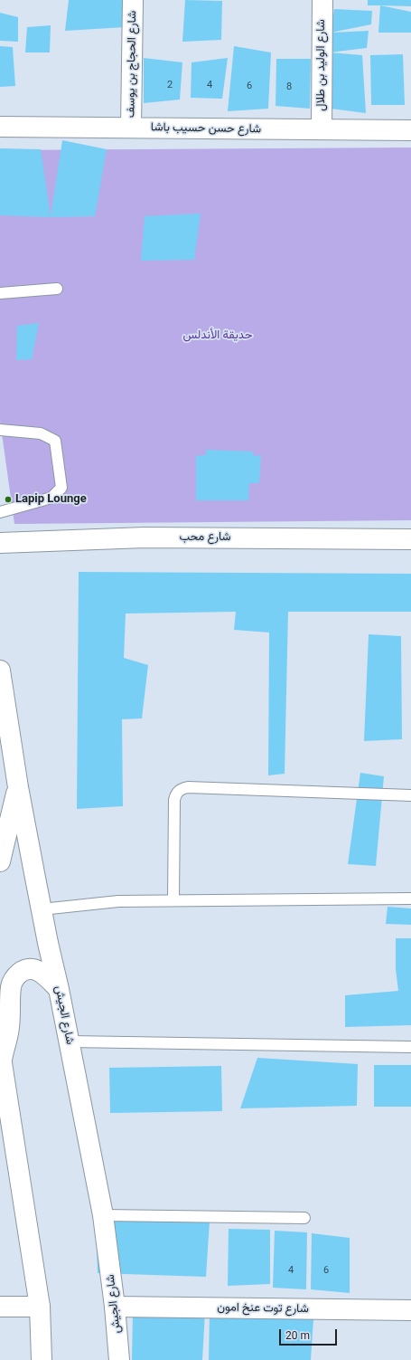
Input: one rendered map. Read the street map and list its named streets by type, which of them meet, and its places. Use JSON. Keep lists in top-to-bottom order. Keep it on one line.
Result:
{"streets":{"street":["شارع الحجاج بن يوسف","شارع الوليد بن طلال","شارع حسن حسيب باشا","شارع محب","شارع الجيش","شارع توت عنخ امون"]},"crossings":[["شارع الحجاج بن يوسف","شارع حسن حسيب باشا"],["شارع الوليد بن طلال","شارع حسن حسيب باشا"],["شارع الجيش","شارع توت عنخ امون"]],"parks":["حديقة الأندلس"],"places":["Lapip Lounge"],"house_numbers":["2","4","6","8","4","6"],"scale_bar":"20 m"}
